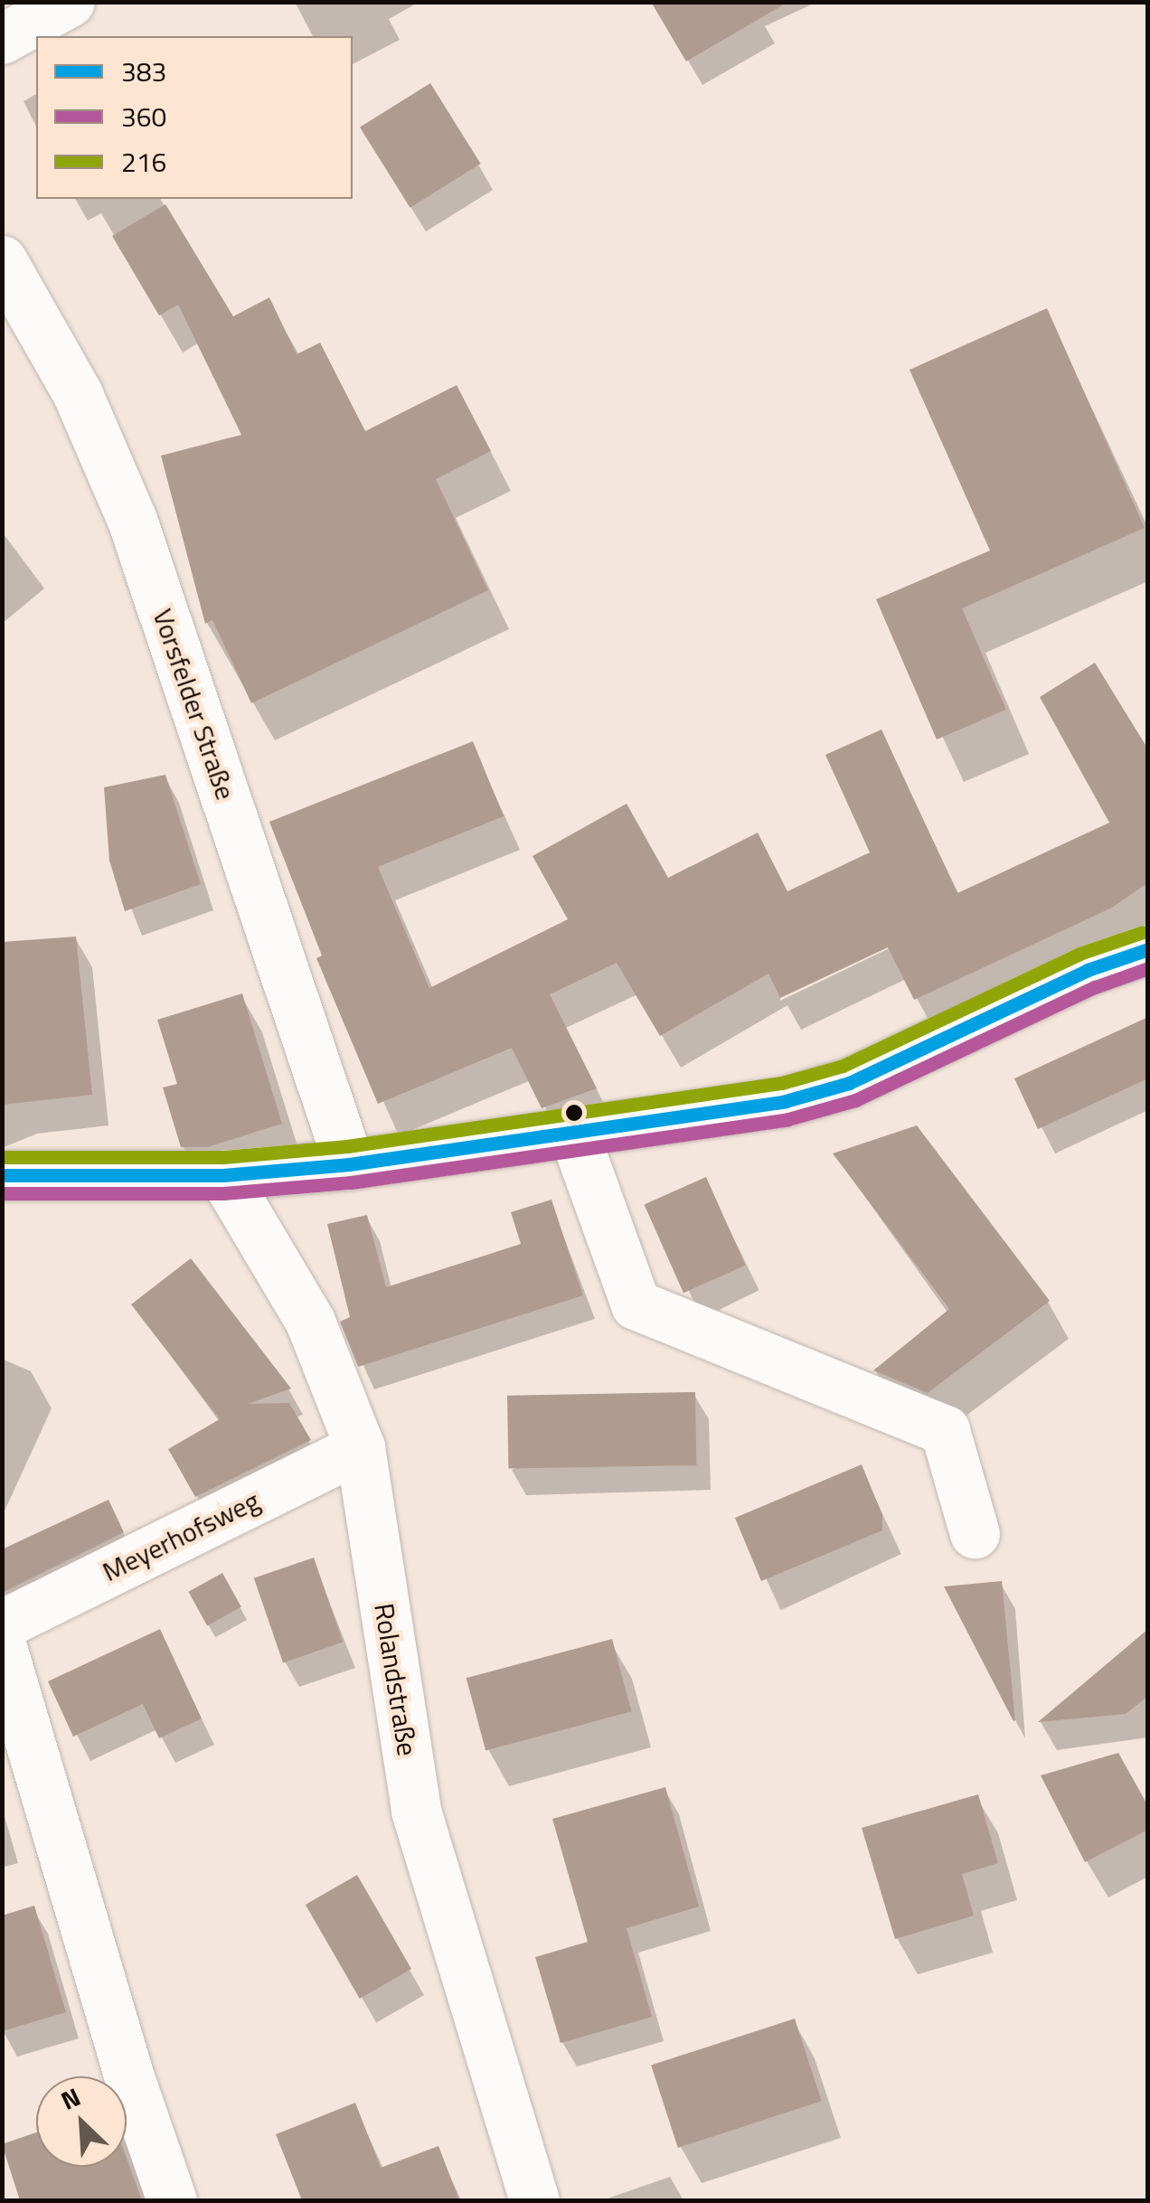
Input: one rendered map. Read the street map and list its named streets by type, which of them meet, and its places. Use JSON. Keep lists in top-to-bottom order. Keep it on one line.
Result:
{"streets":{"street":["Vorsfelder Straße","Meyerhofsweg","Rolandstraße"]},"crossings":[["Meyerhofsweg","Rolandstraße"]],"lines":["transit line 216","transit line 383","transit line 360"],"legend":["383","360","216"],"north":"top left"}
